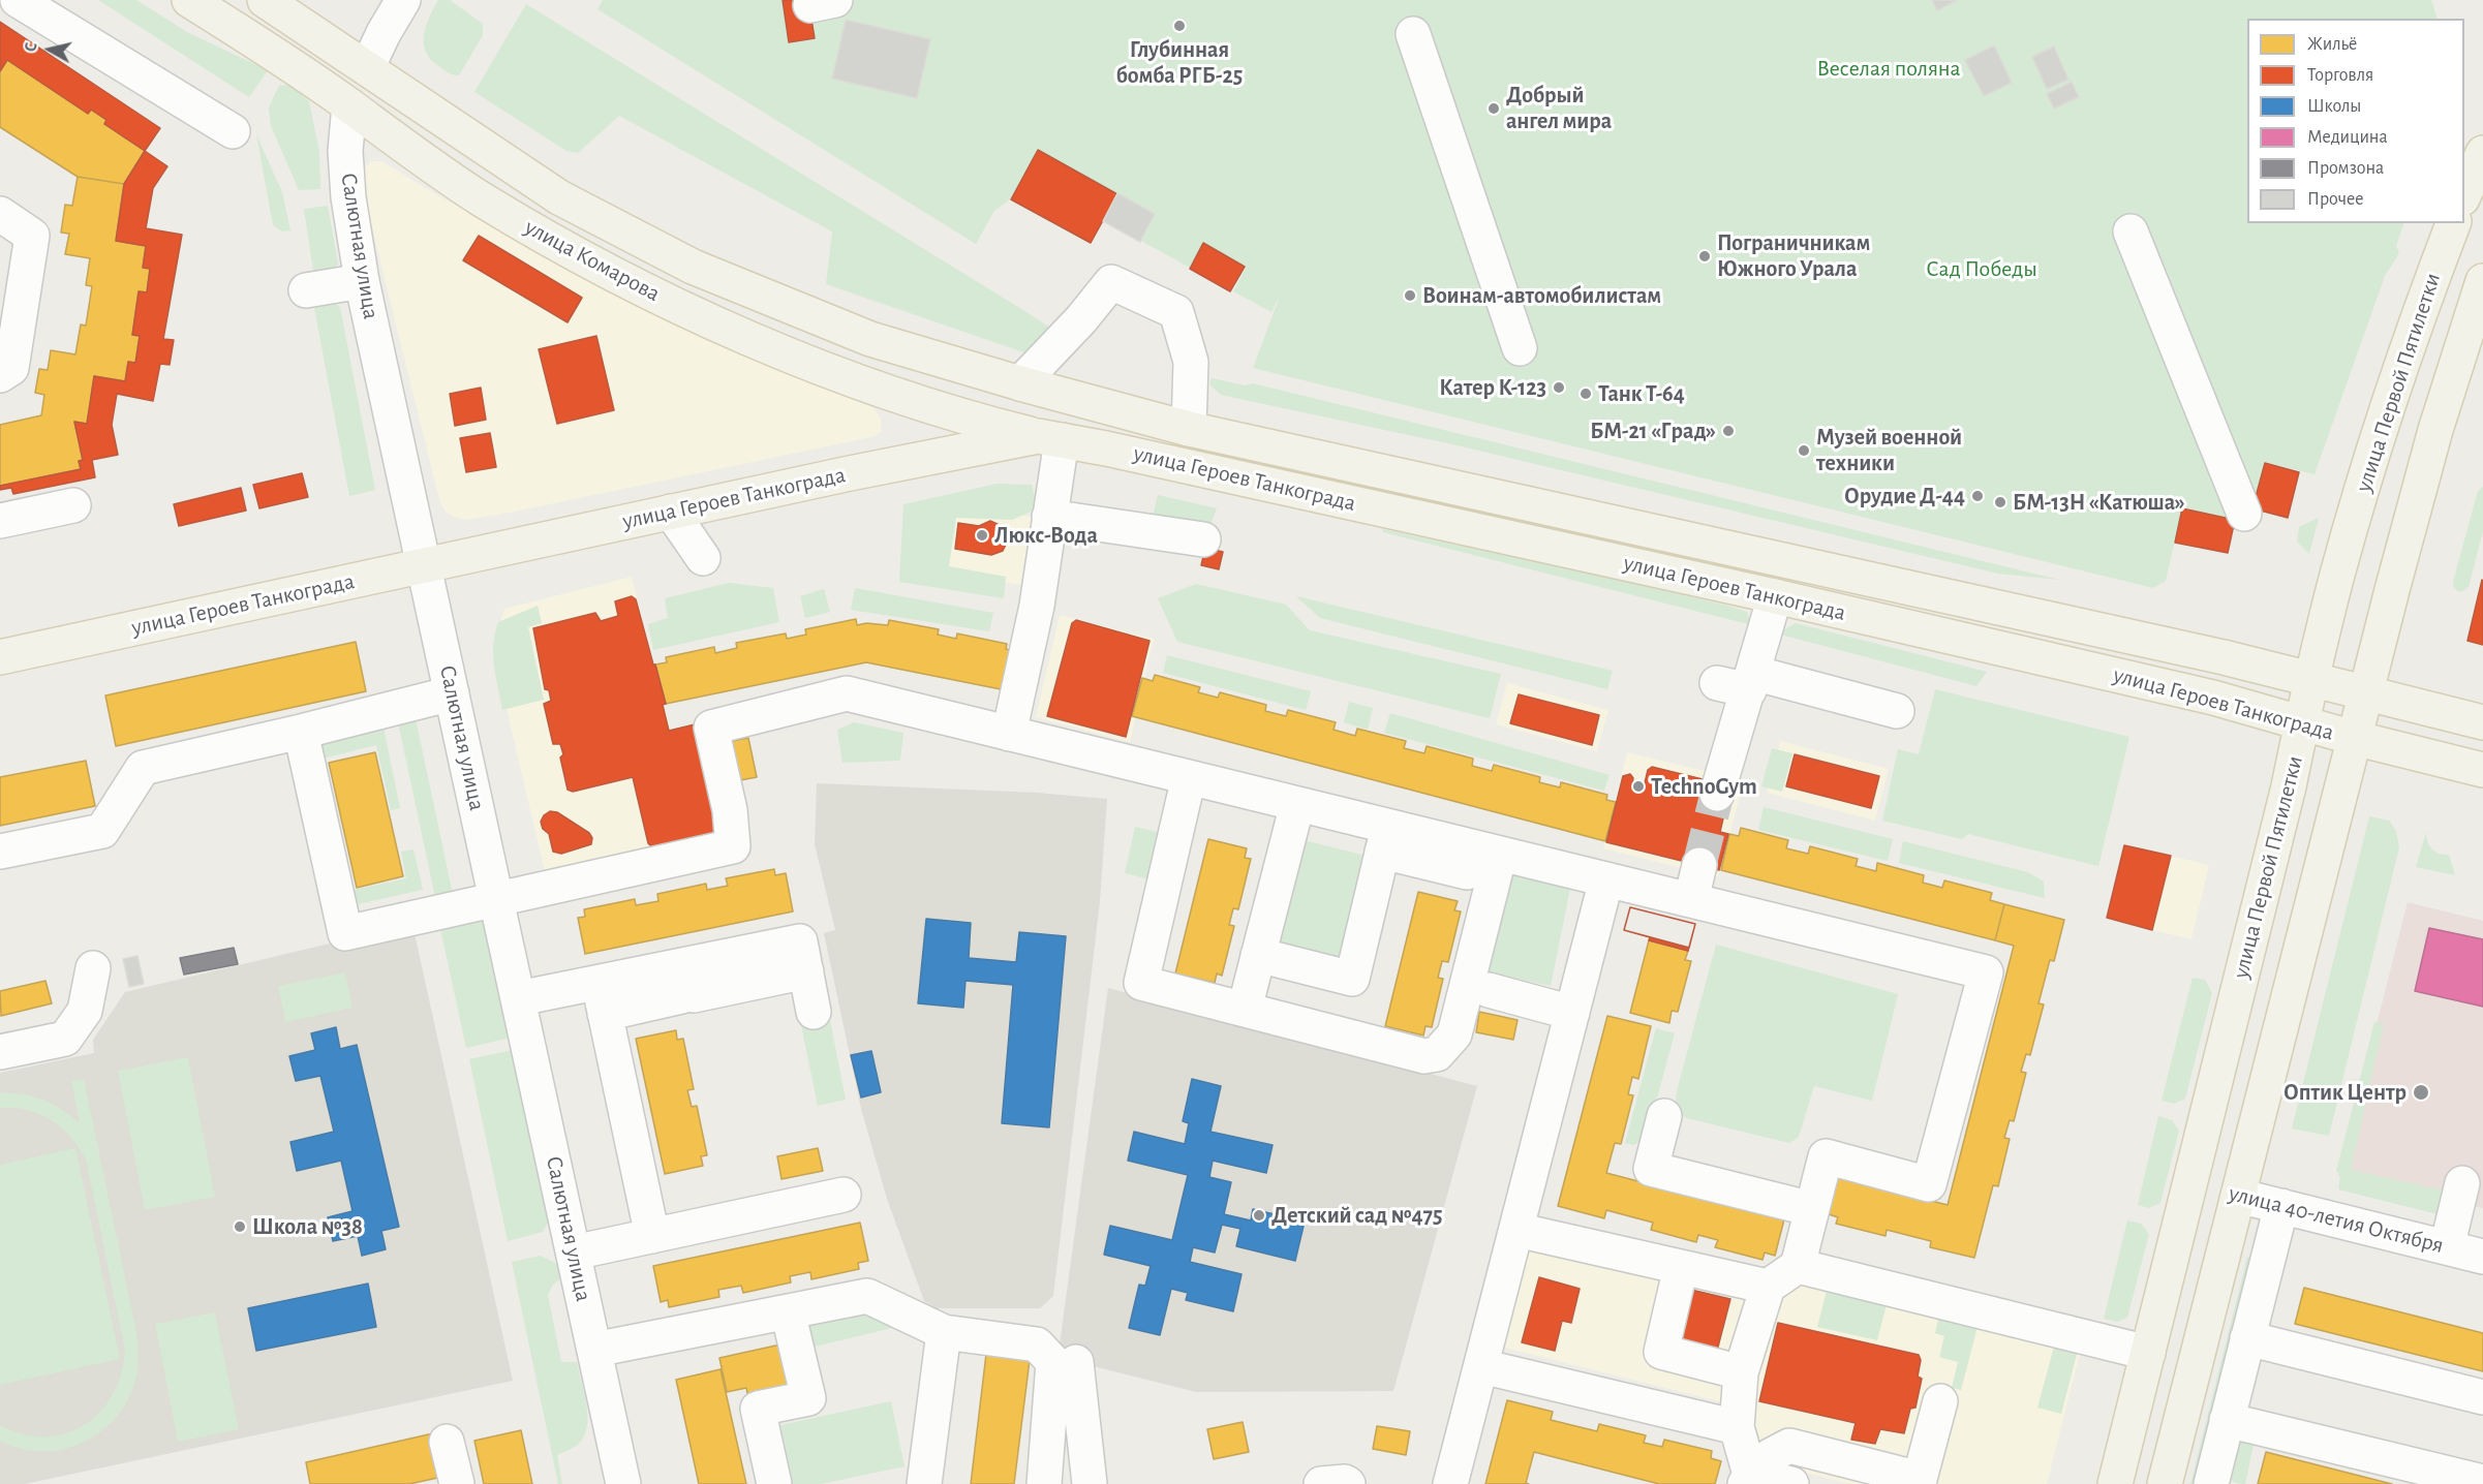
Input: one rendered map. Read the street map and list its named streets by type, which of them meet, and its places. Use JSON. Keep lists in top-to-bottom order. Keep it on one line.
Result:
{"streets":{"main road":["Салютная улица","улица Комарова","улица Первой Пятилетки","улица Героев Танкограда","улица 40-летия Октября"]},"crossings":[["Салютная улица","улица Комарова"],["Салютная улица","улица Героев Танкограда"],["улица Комарова","улица Героев Танкограда"],["улица Первой Пятилетки","улица Героев Танкограда"],["улица Первой Пятилетки","улица 40-летия Октября"]],"parks":["Веселая поляна","Сад Победы"],"places":["Глубинная бомба РГБ-25","Добрый ангел мира","Пограничникам Южного Урала","Воинам-автомобилистам","Катер К-123","Танк Т-64","БМ-21 «Град»","Музей военной техники","Орудие Д-44","БМ-13Н «Катюша»","Люкс-Вода","TechnoGym","Оптик Центр","Детский сад №475","Школа №38"],"legend":["Жильё","Торговля","Школы","Медицина","Промзона","Прочее"],"north":"left"}
